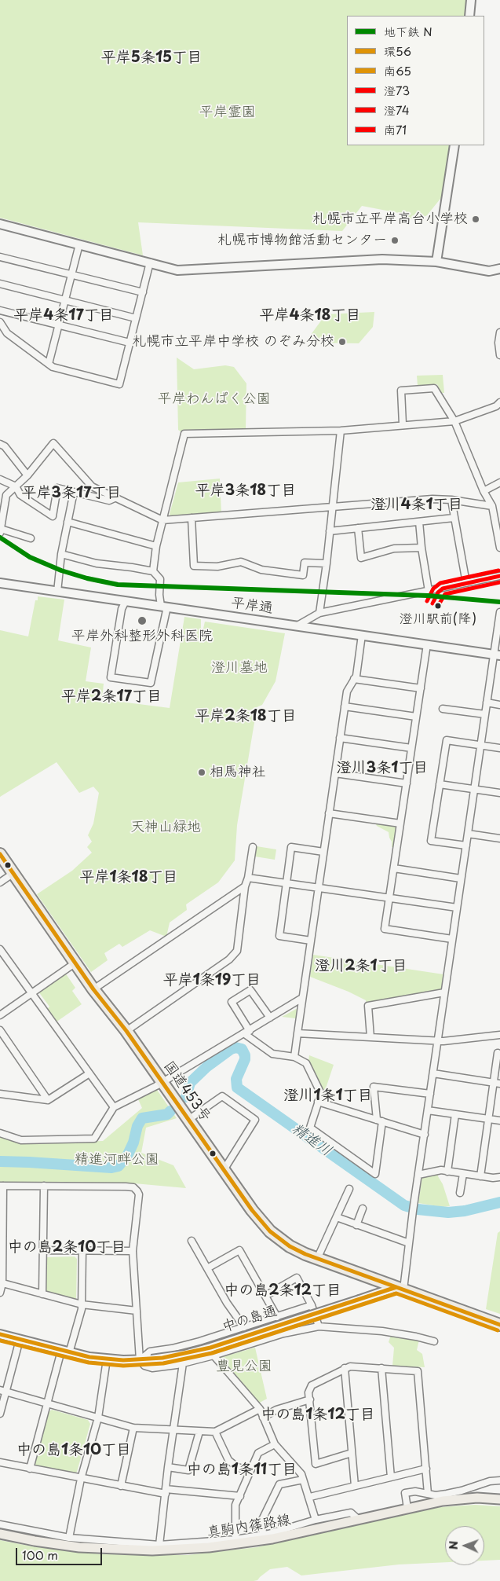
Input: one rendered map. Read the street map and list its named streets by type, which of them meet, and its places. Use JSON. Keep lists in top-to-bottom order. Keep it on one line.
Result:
{"streets":{"highway":["国道453号"],"main road":["真駒内篠路線"],"street":["平岸通","中の島通"]},"crossings":[["国道453号","中の島通"]],"districts":["平岸5条15丁目","平岸4条17丁目","平岸4条18丁目","平岸3条18丁目","平岸3条17丁目","澄川4条1丁目","平岸2条17丁目","平岸2条18丁目","澄川3条1丁目","平岸1条18丁目","澄川2条1丁目","平岸1条19丁目","澄川1条1丁目","中の島2条10丁目","中の島2条12丁目","中の島1条12丁目","中の島1条10丁目","中の島1条11丁目"],"water":["精進川"],"parks":["平岸霊園","平岸わんぱく公園","澄川墓地","天神山緑地","精進河畔公園","豊見公園"],"places":["札幌市立平岸高台小学校","札幌市博物館活動センター","札幌市立平岸中学校 のぞみ分校","澄川駅前(降)","平岸外科整形外科医院","相馬神社"],"lines":["metro line N","transit line 南71","transit line 澄73","transit line 澄74","transit line 環56","transit line 南65"],"legend":["地下鉄 N","環56","南65","澄73","澄74","南71"],"scale_bar":"100 m","north":"left"}
